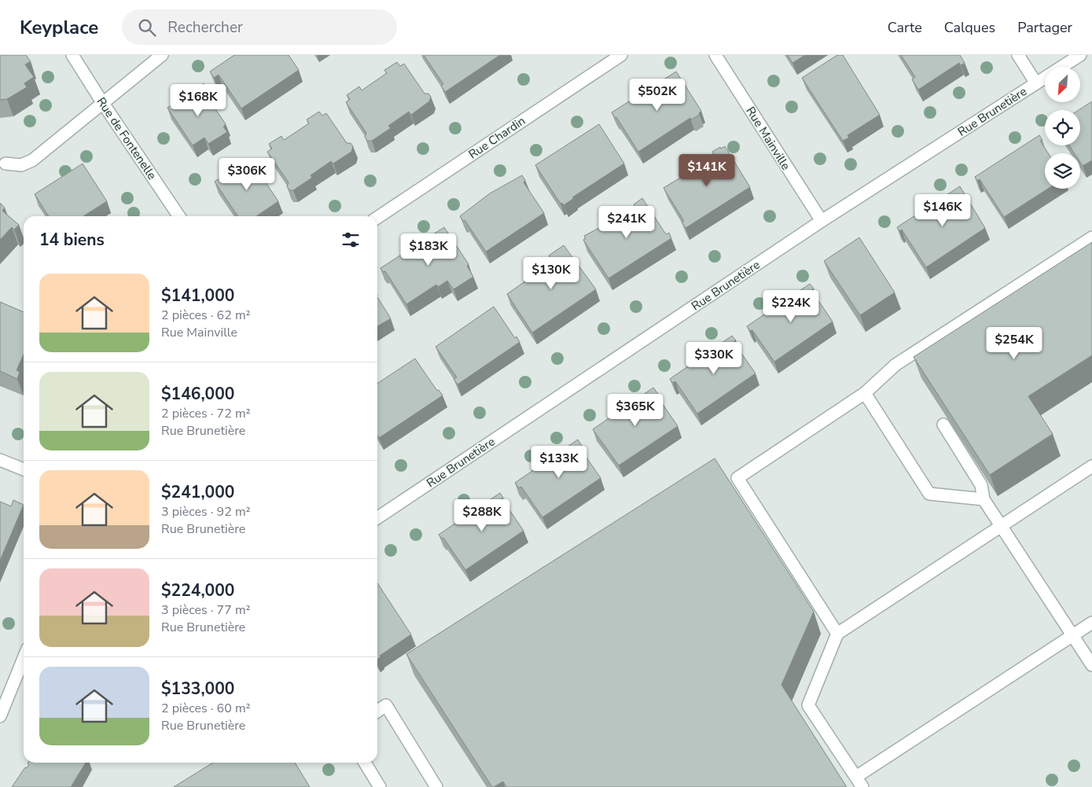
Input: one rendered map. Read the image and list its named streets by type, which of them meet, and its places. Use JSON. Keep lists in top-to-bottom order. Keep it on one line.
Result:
{"streets":{"street":["Rue Brunetière","Rue Chardin","Rue de Fontenelle","Rue Mainville"]},"crossings":[["Rue Brunetière","Rue Mainville"]],"north":"bottom left","page":{"header":"Keyplace","search":"Rechercher","nav":["Carte","Calques","Partager"],"price":["$502K","$168K","$141K","$306K","$146K","$241K","$183K","$130K","$224K","$254K","$330K","$365K","$133K","$288K"],"heading":"14 biens","list":[{"name":"$141,000","note":"2 pièces · 62 m² · Rue Mainville"},{"name":"$146,000","note":"2 pièces · 72 m² · Rue Brunetière"},{"name":"$241,000","note":"3 pièces · 92 m² · Rue Brunetière"},{"name":"$224,000","note":"3 pièces · 77 m² · Rue Brunetière"},{"name":"$133,000","note":"2 pièces · 60 m² · Rue Brunetière"}]}}
